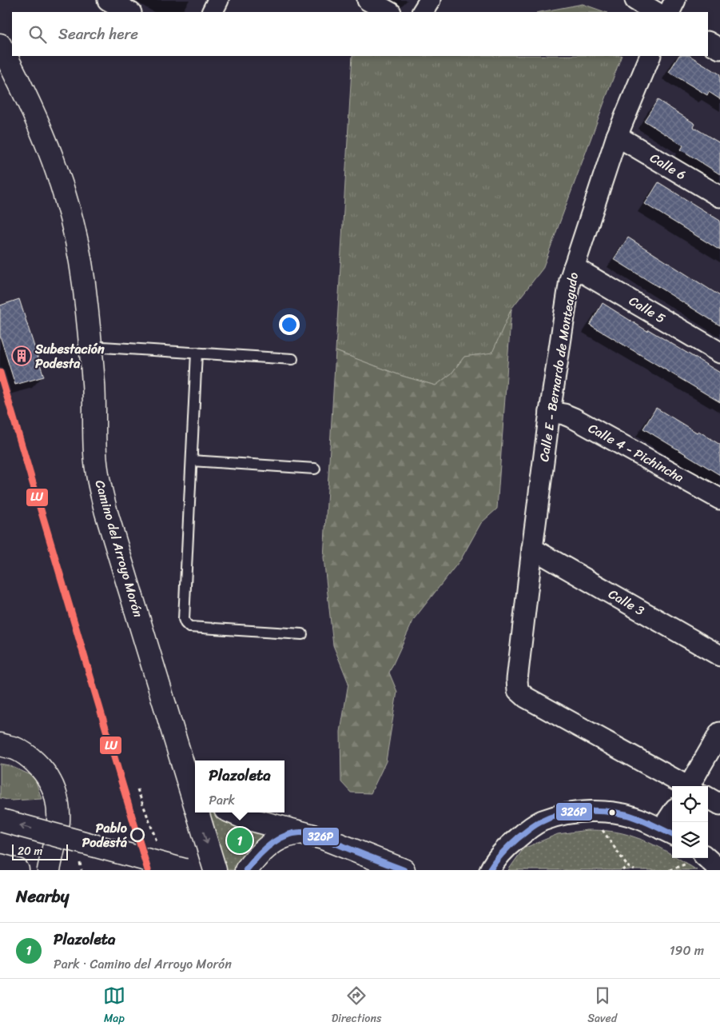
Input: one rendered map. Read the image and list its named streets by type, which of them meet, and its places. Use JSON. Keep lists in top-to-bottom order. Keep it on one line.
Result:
{"streets":{"street":["Calle 6","Calle 5","Calle E - Bernardo de Monteagudo","Calle 4 - Pichincha","Camino del Arroyo Morón","Calle 3"]},"crossings":[["Calle 6","Calle E - Bernardo de Monteagudo"],["Calle 5","Calle E - Bernardo de Monteagudo"],["Calle E - Bernardo de Monteagudo","Calle 4 - Pichincha"],["Calle E - Bernardo de Monteagudo","Calle 3"]],"places":{"building":["Subestación Podesta"],"other":["Pablo Podestá"]},"lines":["transit line LU","transit line 326P"],"scale_bar":"20 m","page":{"search":"Search here","popup":["Plazoleta","Park"],"pins":"1","scale":"20 m","heading":"Nearby","list":[{"mark":"1","name":"Plazoleta","note":"Park · Camino del Arroyo Morón","value":"190 m"}],"nav":["Map","Directions","Saved"]}}
